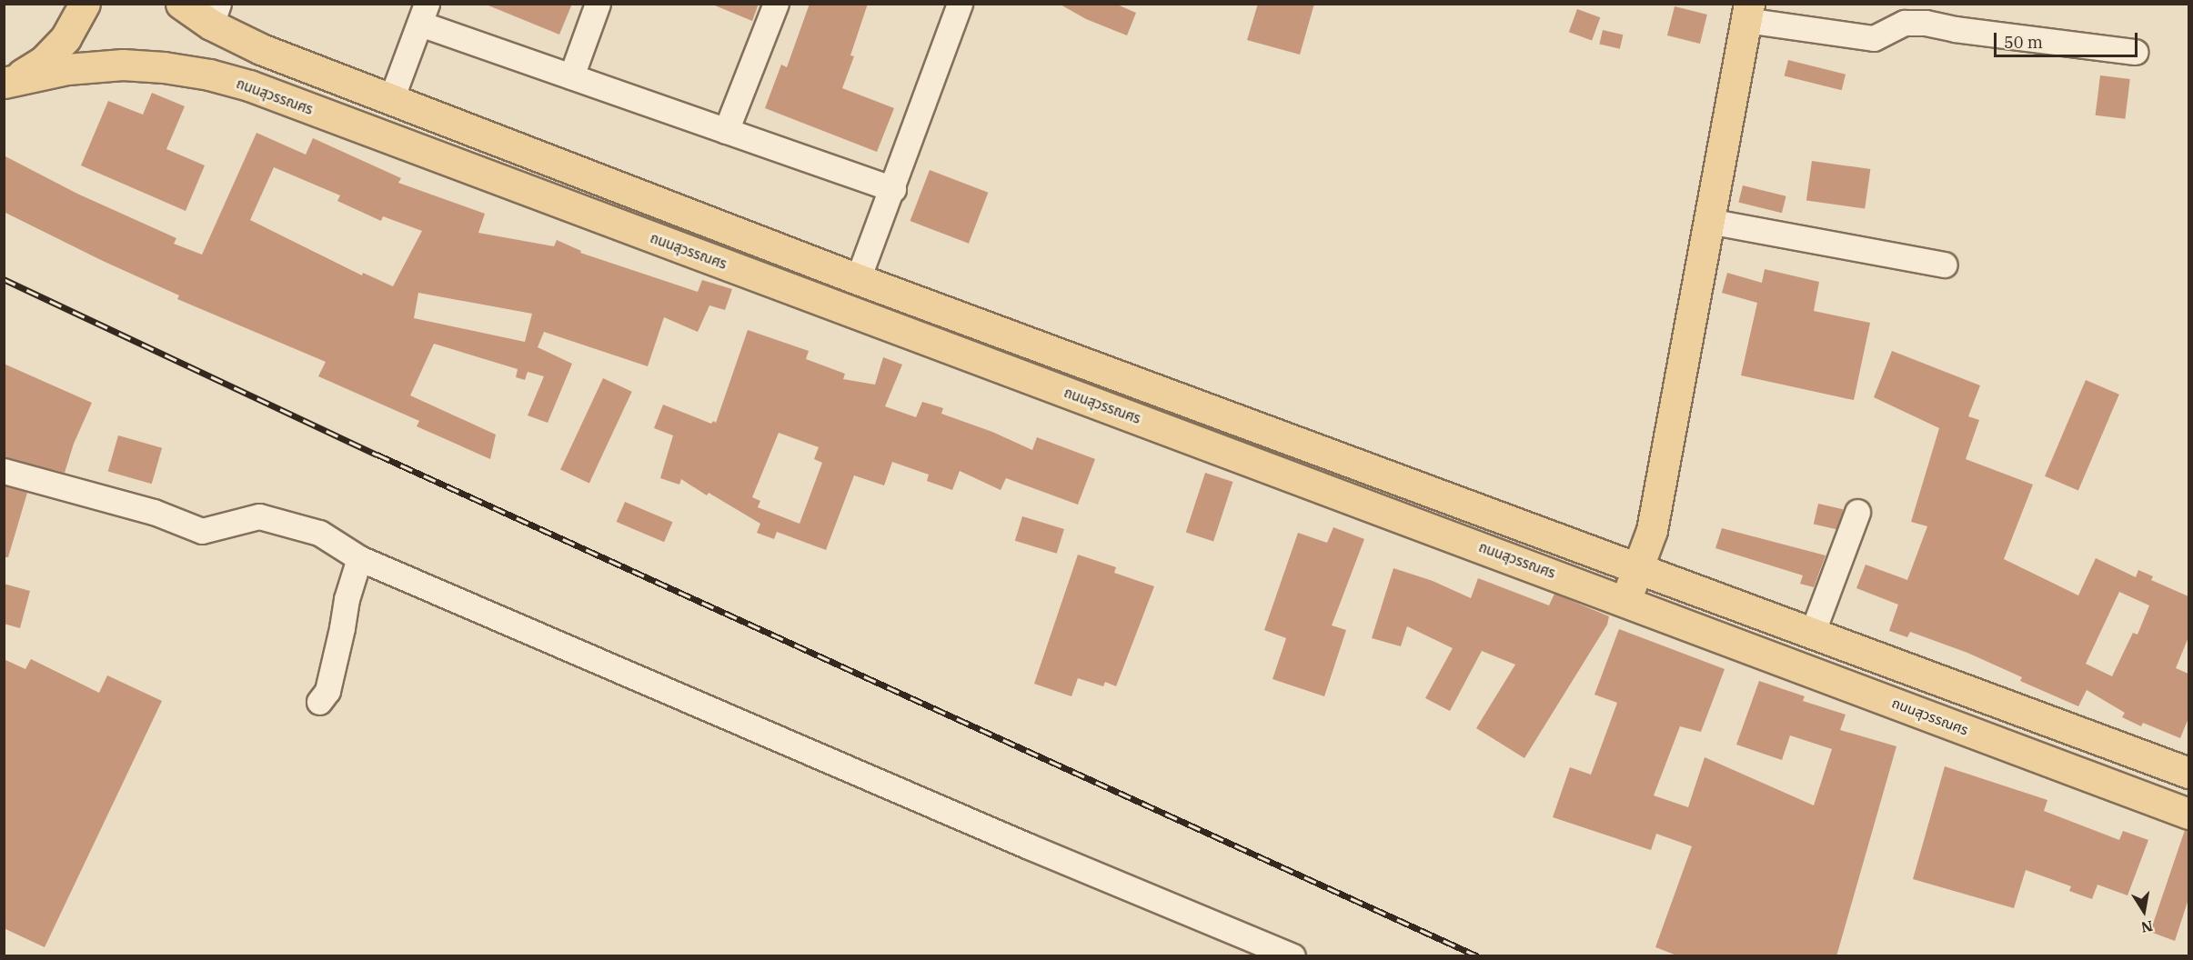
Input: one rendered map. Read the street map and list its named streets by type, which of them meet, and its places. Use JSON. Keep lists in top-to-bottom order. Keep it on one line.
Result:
{"streets":{"main road":["ถนนสุวรรณศร"]},"scale_bar":"50 m","north":"bottom"}
